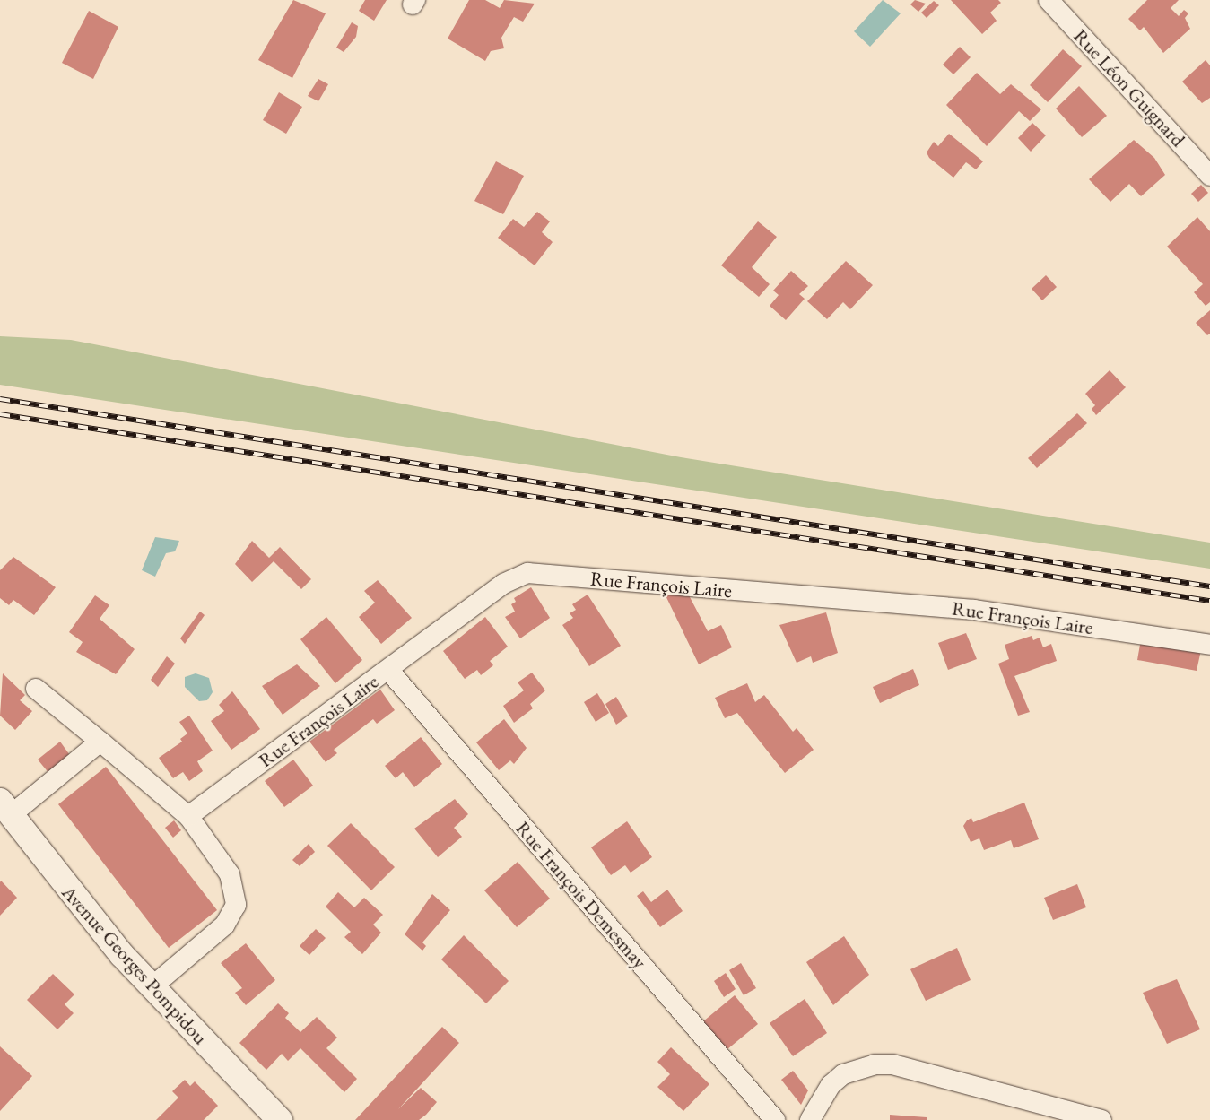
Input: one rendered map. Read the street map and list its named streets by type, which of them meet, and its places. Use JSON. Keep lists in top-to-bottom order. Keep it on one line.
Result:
{"streets":{"main road":["Avenue Georges Pompidou"],"street":["Rue Léon Guignard","Rue François Laire","Rue François Demesmay"]},"crossings":[["Rue François Laire","Rue François Demesmay"]]}
